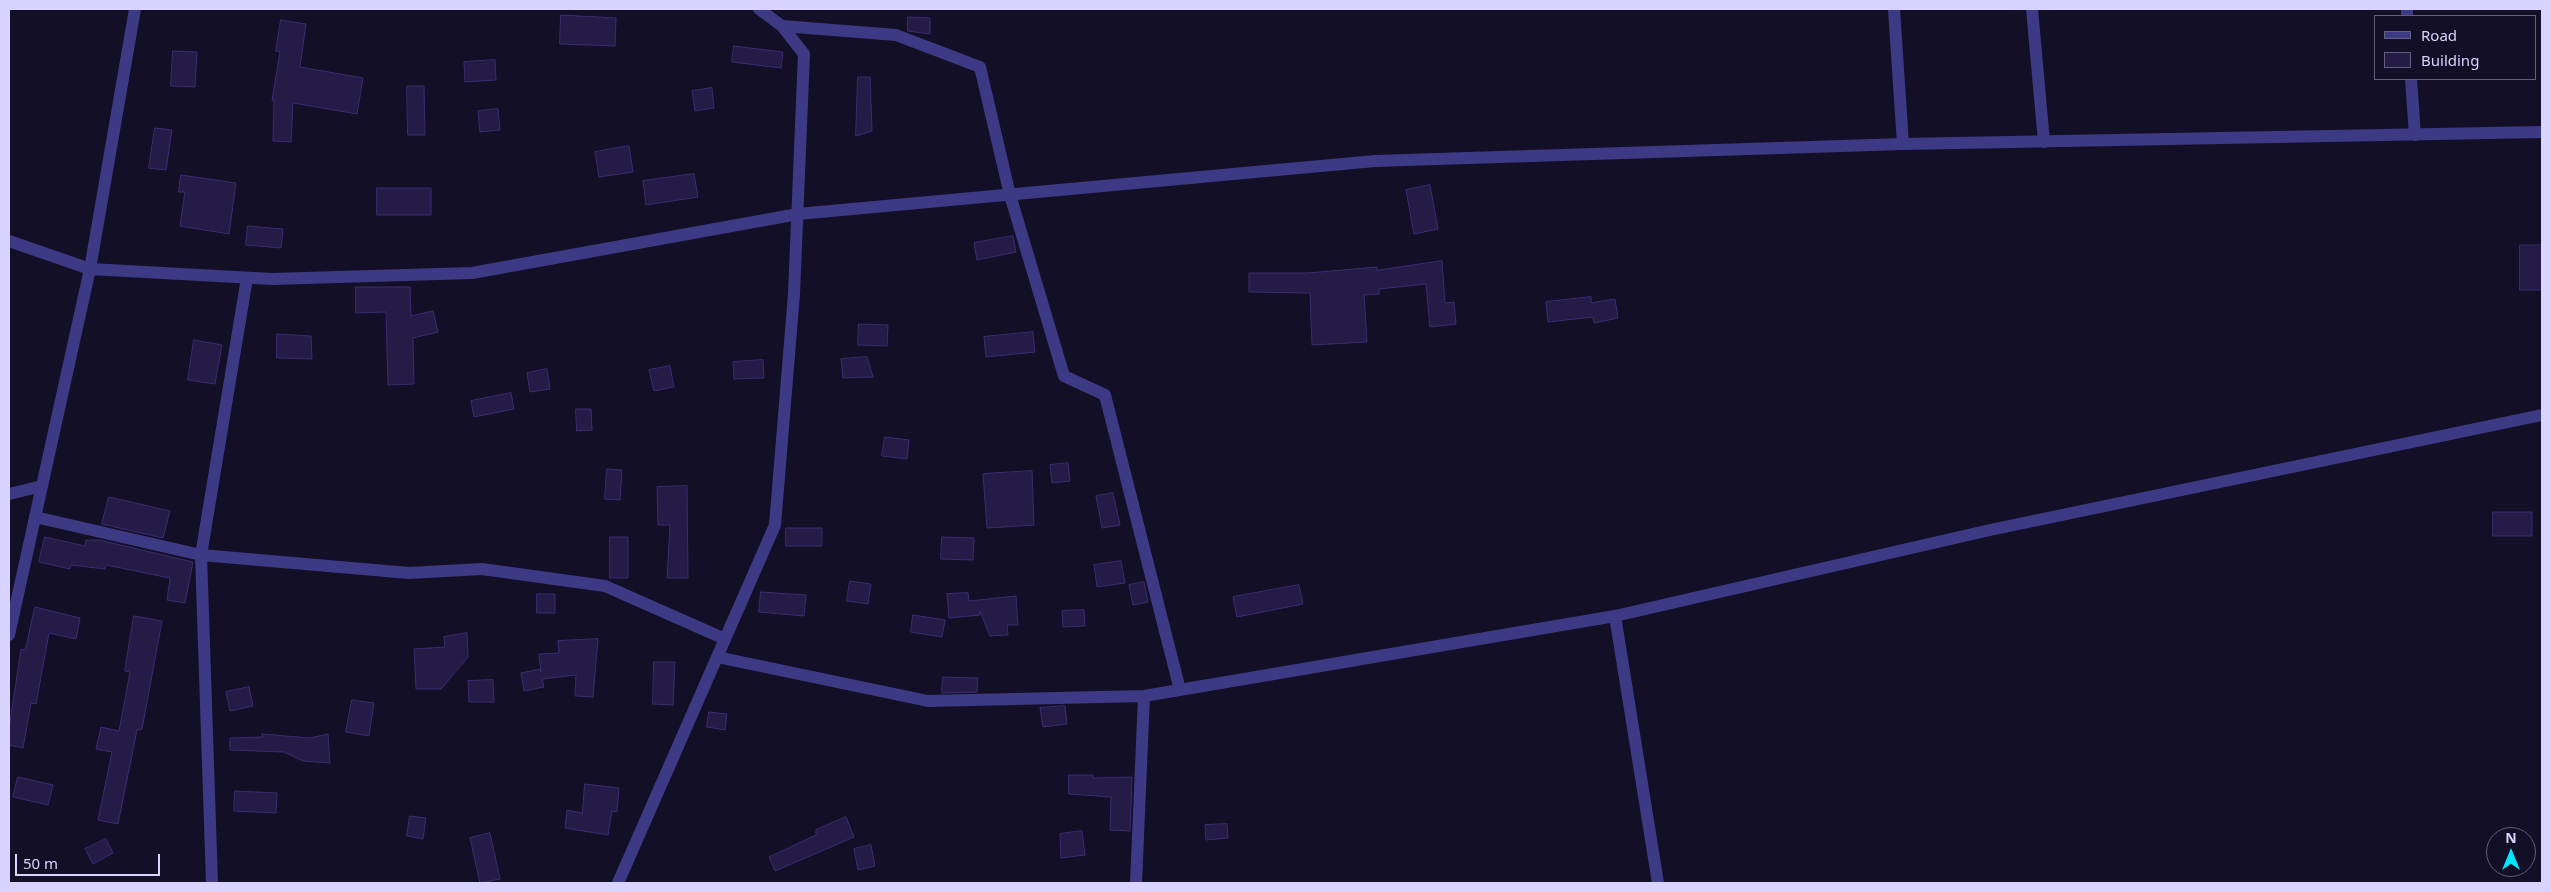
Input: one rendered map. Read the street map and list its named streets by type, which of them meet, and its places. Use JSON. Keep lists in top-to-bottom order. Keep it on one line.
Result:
{"legend":["Road","Building"],"scale_bar":"50 m","north":"top"}
